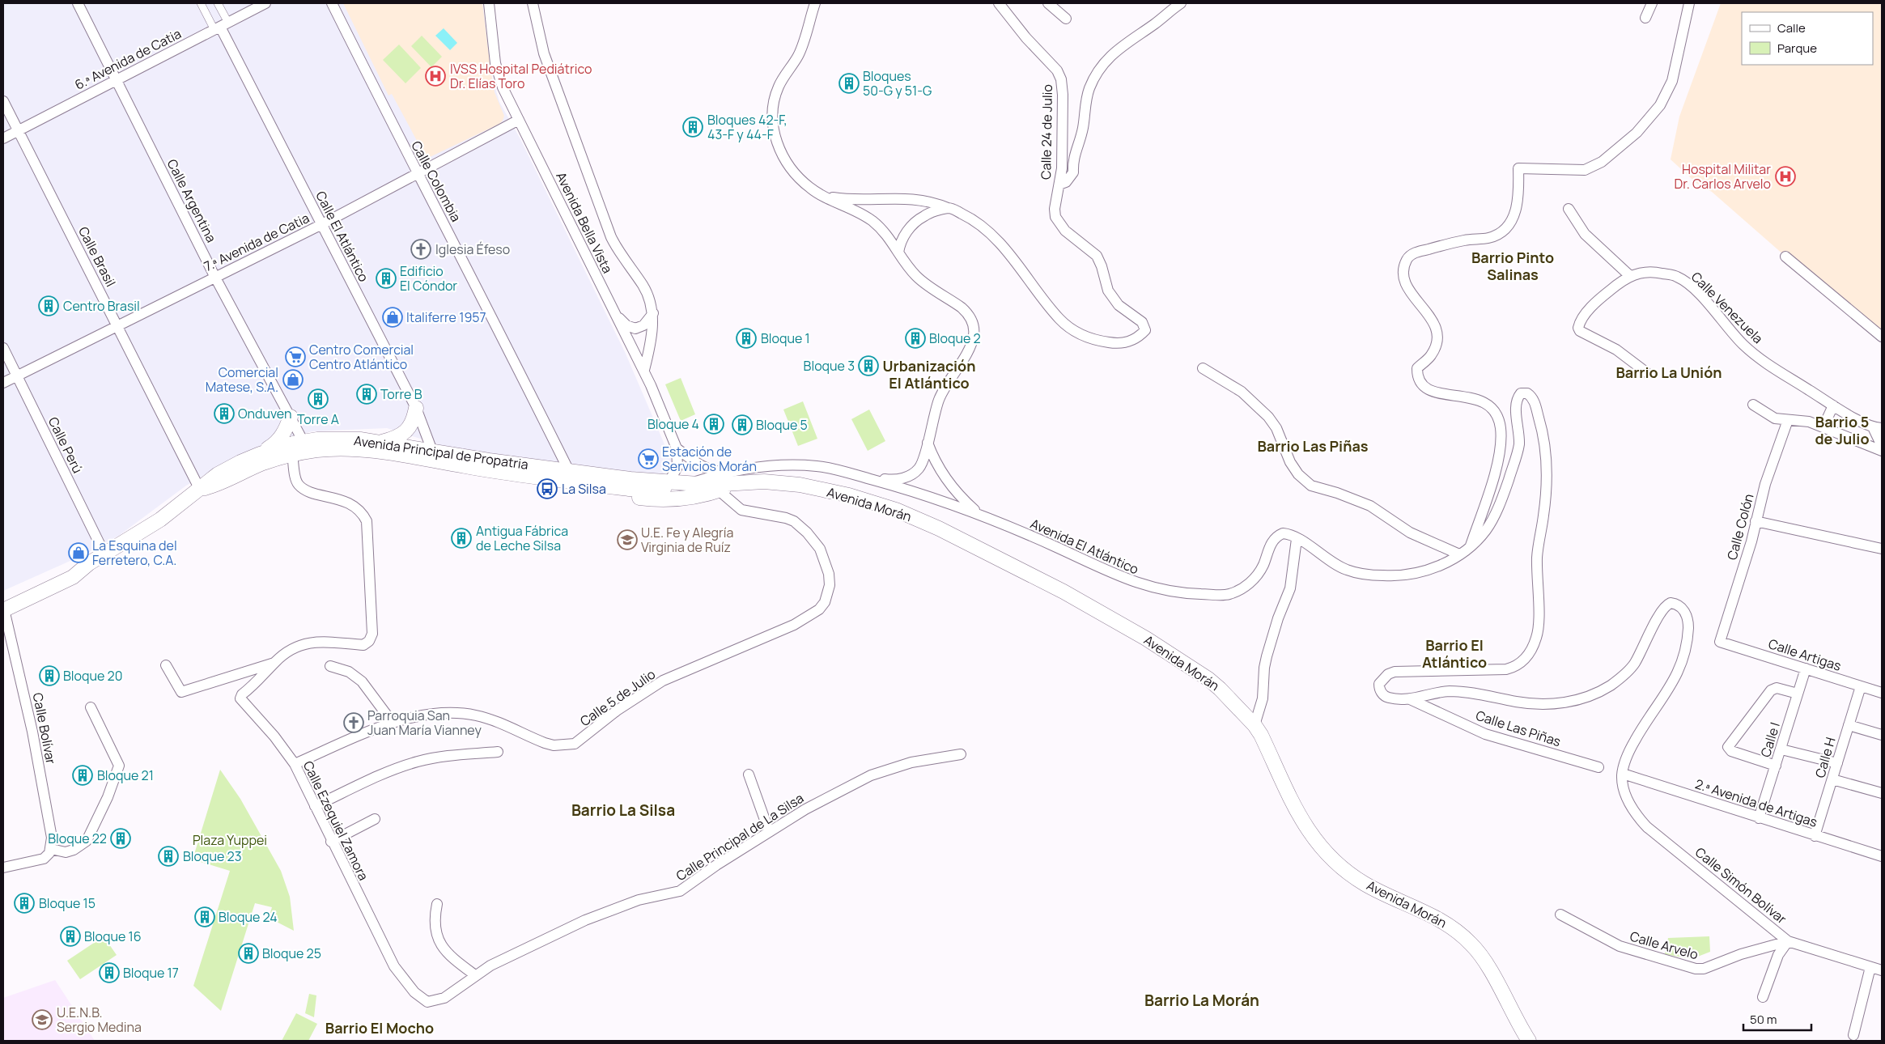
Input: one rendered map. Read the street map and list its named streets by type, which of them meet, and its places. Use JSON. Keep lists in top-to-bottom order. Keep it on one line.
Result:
{"streets":{"main road":["Avenida Principal de Propatria","Avenida Morán"],"street":["6.ª Avenida de Catia","Calle 24 de Julio","Calle Colombia","Calle Argentina","Avenida Bella Vista","Calle El Atlántico","7.ª Avenida de Catia","Calle Brasil","Calle Venezuela","Calle Perú","Calle Colón","Avenida El Atlántico","Calle Artigas","Calle 5 de Julio","Calle Bolívar","Calle Las Piñas","Calle I","Calle H","2.ª Avenida de Artigas","Calle Ezequiel Zamora","Calle Principal de La Silsa","Calle Simón Bolívar","Calle Arvelo"]},"crossings":[["6.ª Avenida de Catia","Calle Argentina"],["6.ª Avenida de Catia","Calle El Atlántico"],["6.ª Avenida de Catia","Calle Brasil"],["Calle Colombia","7.ª Avenida de Catia"],["Calle Colombia","Avenida Principal de Propatria"],["Calle Argentina","7.ª Avenida de Catia"],["Calle Argentina","Avenida Principal de Propatria"],["Calle Argentina","Calle Ezequiel Zamora"],["Avenida Bella Vista","7.ª Avenida de Catia"],["Avenida Bella Vista","Avenida Principal de Propatria"],["Avenida Bella Vista","Avenida Morán"],["Avenida Bella Vista","Avenida El Atlántico"],["Calle El Atlántico","7.ª Avenida de Catia"],["Calle El Atlántico","Avenida Principal de Propatria"],["7.ª Avenida de Catia","Calle Brasil"],["7.ª Avenida de Catia","Calle Perú"],["Calle Brasil","Avenida Principal de Propatria"],["Calle Perú","Avenida Principal de Propatria"],["Avenida Principal de Propatria","Avenida Morán"],["Avenida Principal de Propatria","Calle Bolívar"],["Avenida Morán","Avenida El Atlántico"],["Avenida Morán","Calle 5 de Julio"],["Calle Colón","Calle Artigas"],["Avenida El Atlántico","Calle Las Piñas"],["Avenida El Atlántico","2.ª Avenida de Artigas"],["Avenida El Atlántico","Calle Simón Bolívar"],["Calle Artigas","Calle I"],["Calle Artigas","Calle H"],["Calle 5 de Julio","Calle Ezequiel Zamora"],["Calle I","2.ª Avenida de Artigas"],["Calle H","2.ª Avenida de Artigas"],["2.ª Avenida de Artigas","Calle Simón Bolívar"],["Calle Ezequiel Zamora","Calle Principal de La Silsa"],["Calle Simón Bolívar","Calle Arvelo"]],"districts":["Barrio Pinto Salinas","Urbanización El Atlántico","Barrio La Unión","Barrio 5 de Julio","Barrio Las Piñas","Barrio El Atlántico","Barrio La Silsa","Barrio La Morán","Barrio El Mocho"],"parks":["Plaza Yuppei"],"places":{"hospital":["IVSS Hospital Pediátrico Dr. Elías Toro","Hospital Militar Dr. Carlos Arvelo"],"building":["Bloques 50-G y 51-G","Bloques 42-F, 43-F y 44-F","Edificio El Cóndor","Centro Brasil","Bloque 1","Bloque 2","Bloque 3","Torre B","Torre A","Onduven","Bloque 4","Bloque 5","Antigua Fábrica de Leche Silsa","Bloque 20","Bloque 21","Bloque 22","Bloque 23","Bloque 15","Bloque 24","Bloque 16","Bloque 25","Bloque 17"],"church":["Iglesia Éfeso","Parroquia San Juan María Vianney"],"shop":["Italiferre 1957","Comercial Matese, S.A.","La Esquina del Ferretero, C.A."],"supermarket":["Centro Comercial Centro Atlántico","Estación de Servicios Morán"],"bus stop":["La Silsa"],"school or university":["U.E. Fe y Alegría Virginia de Ruíz","U.E.N.B. Sergio Medina"]},"legend":["Calle","Parque"],"scale_bar":"50 m"}
